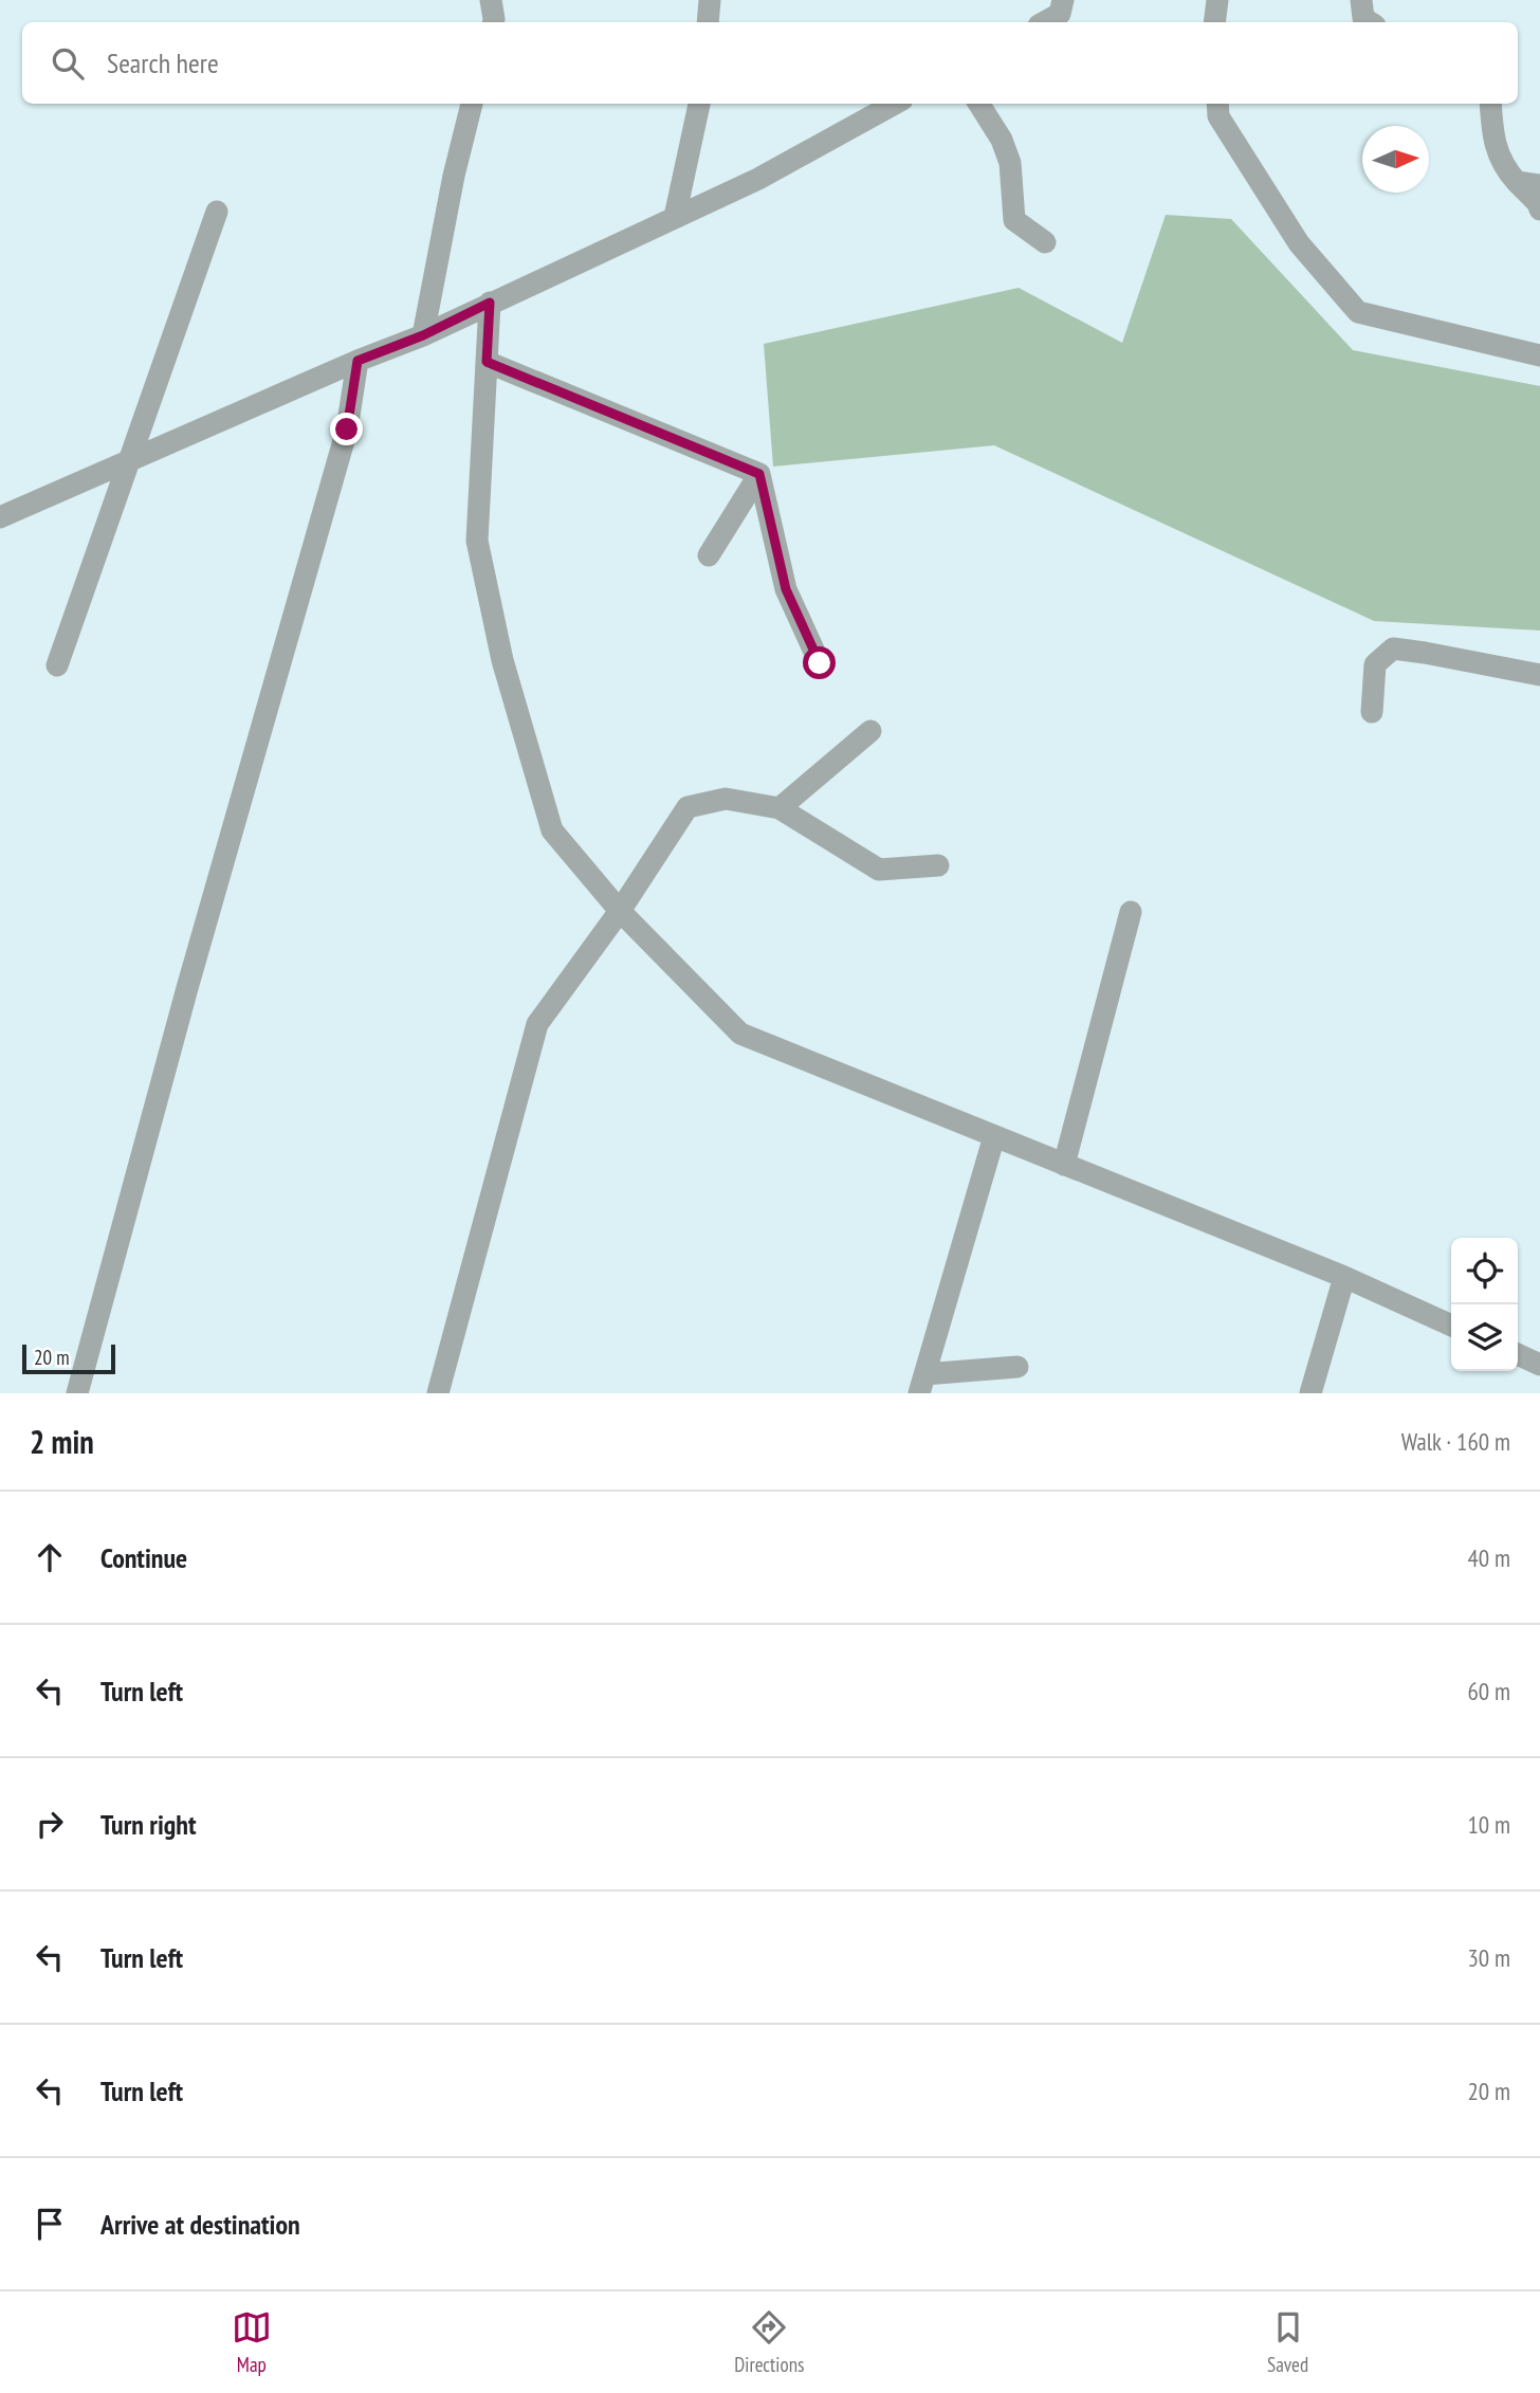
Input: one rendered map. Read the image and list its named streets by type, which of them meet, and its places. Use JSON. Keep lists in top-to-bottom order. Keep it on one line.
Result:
{"scale_bar":"20 m","north":"right","page":{"search":"Search here","scale":"20 m","heading":["2 min","Walk · 160 m"],"list":[["Continue","40 m"],["Turn left","60 m"],["Turn right","10 m"],["Turn left","30 m"],["Turn left","20 m"],"Arrive at destination"],"nav":["Map","Directions","Saved"]}}
